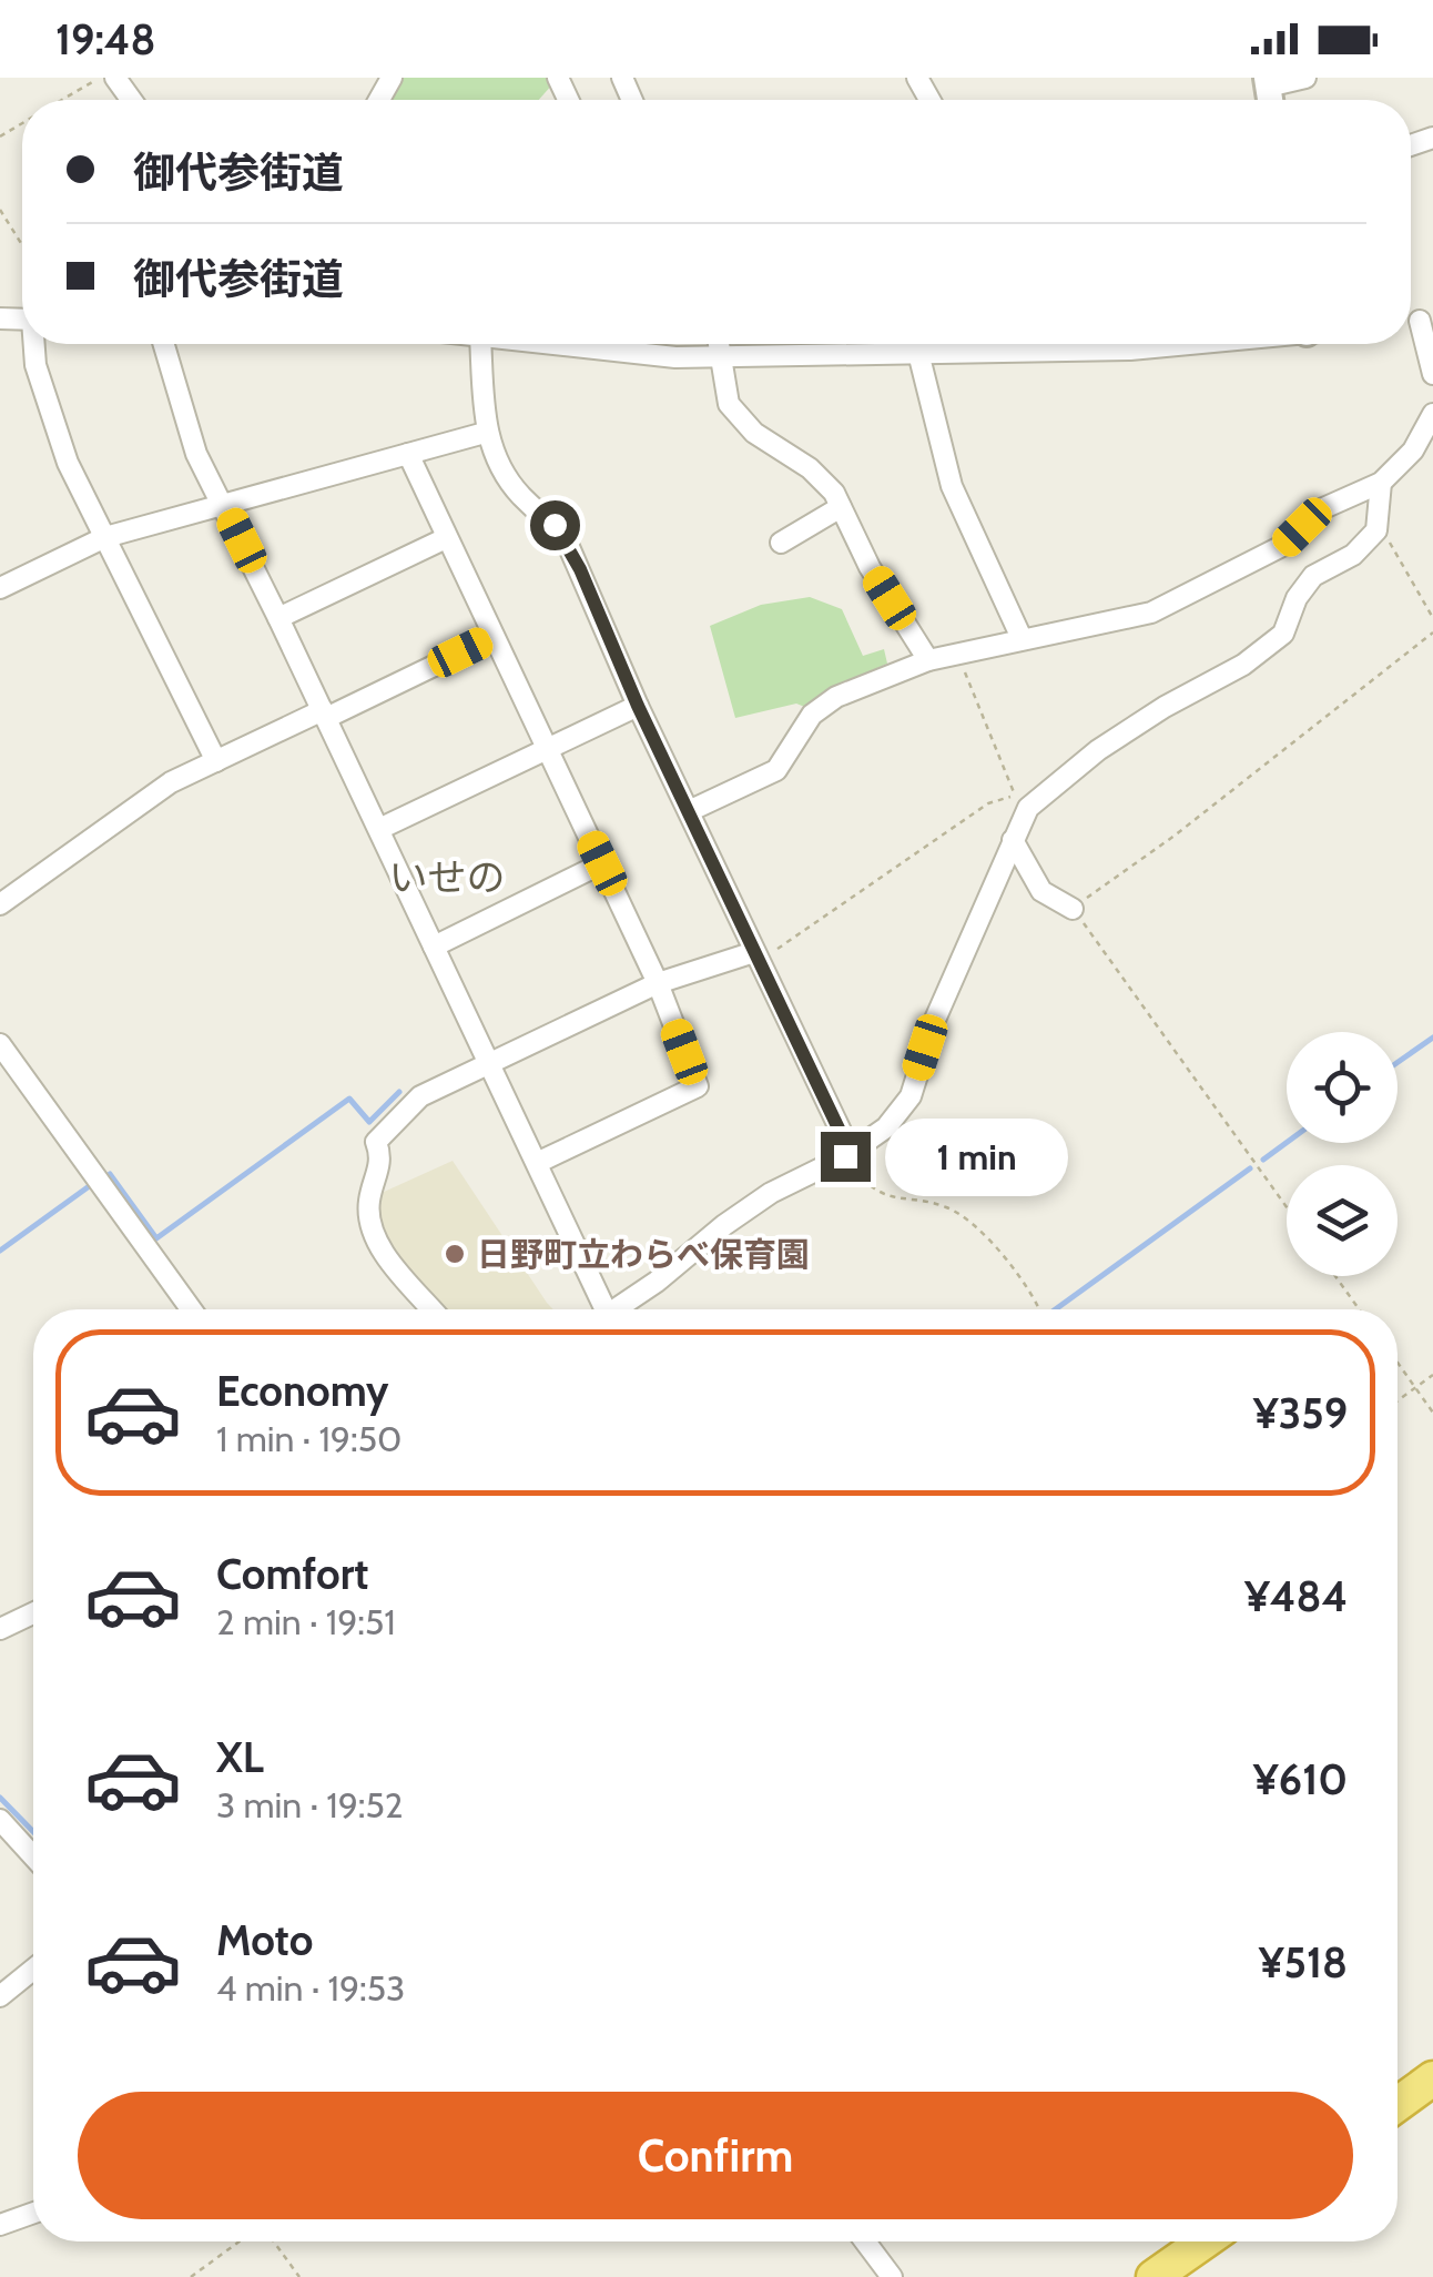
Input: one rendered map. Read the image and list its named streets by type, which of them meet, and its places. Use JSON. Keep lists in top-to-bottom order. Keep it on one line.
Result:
{"districts":["いせの"],"places":["日野町立わらべ保育園"],"page":{"status":"19:48","banner":["御代参街道","御代参街道"],"bubble":"1 min","list":[{"name":"Economy","note":"1 min · 19:50","value":"¥359"},{"name":"Comfort","note":"2 min · 19:51","value":"¥484"},{"name":"XL","note":"3 min · 19:52","value":"¥610"},{"name":"Moto","note":"4 min · 19:53","value":"¥518"}],"buttons":"Confirm"}}
